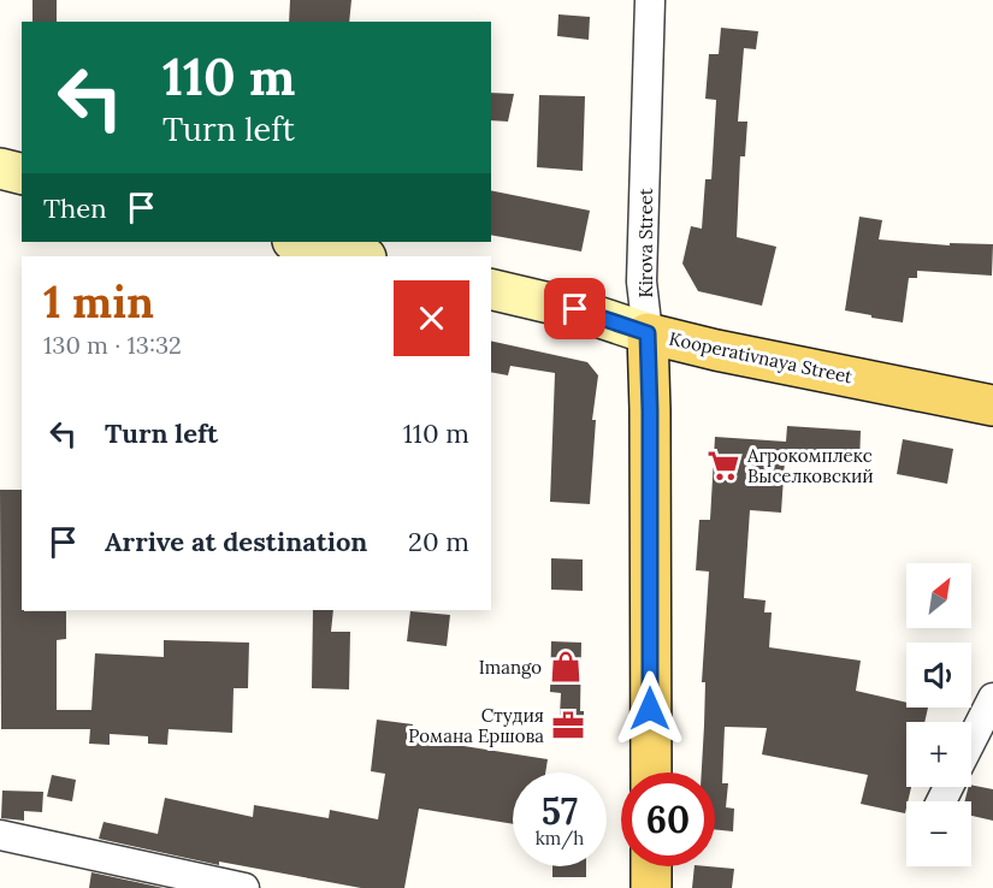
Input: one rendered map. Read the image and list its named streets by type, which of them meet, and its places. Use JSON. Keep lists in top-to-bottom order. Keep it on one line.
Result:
{"streets":{"main road":["Kirova Street","Kooperativnaya Street"]},"crossings":[["Kirova Street","Kooperativnaya Street"]],"places":{"supermarket":["Агрокомплекс Выселковский"],"shop":["Imango"],"office":["Студия Романа Ершова"]},"north":"top right","page":{"turn":["110 m","Turn left"],"then":"Then","heading":["1 min","130 m · 13:32"],"list":[{"name":"Turn left","value":"110 m"},{"name":"Arrive at destination","value":"20 m"}],"map_buttons":["+","−"],"speed":"57 km/h","limit":"60"}}
